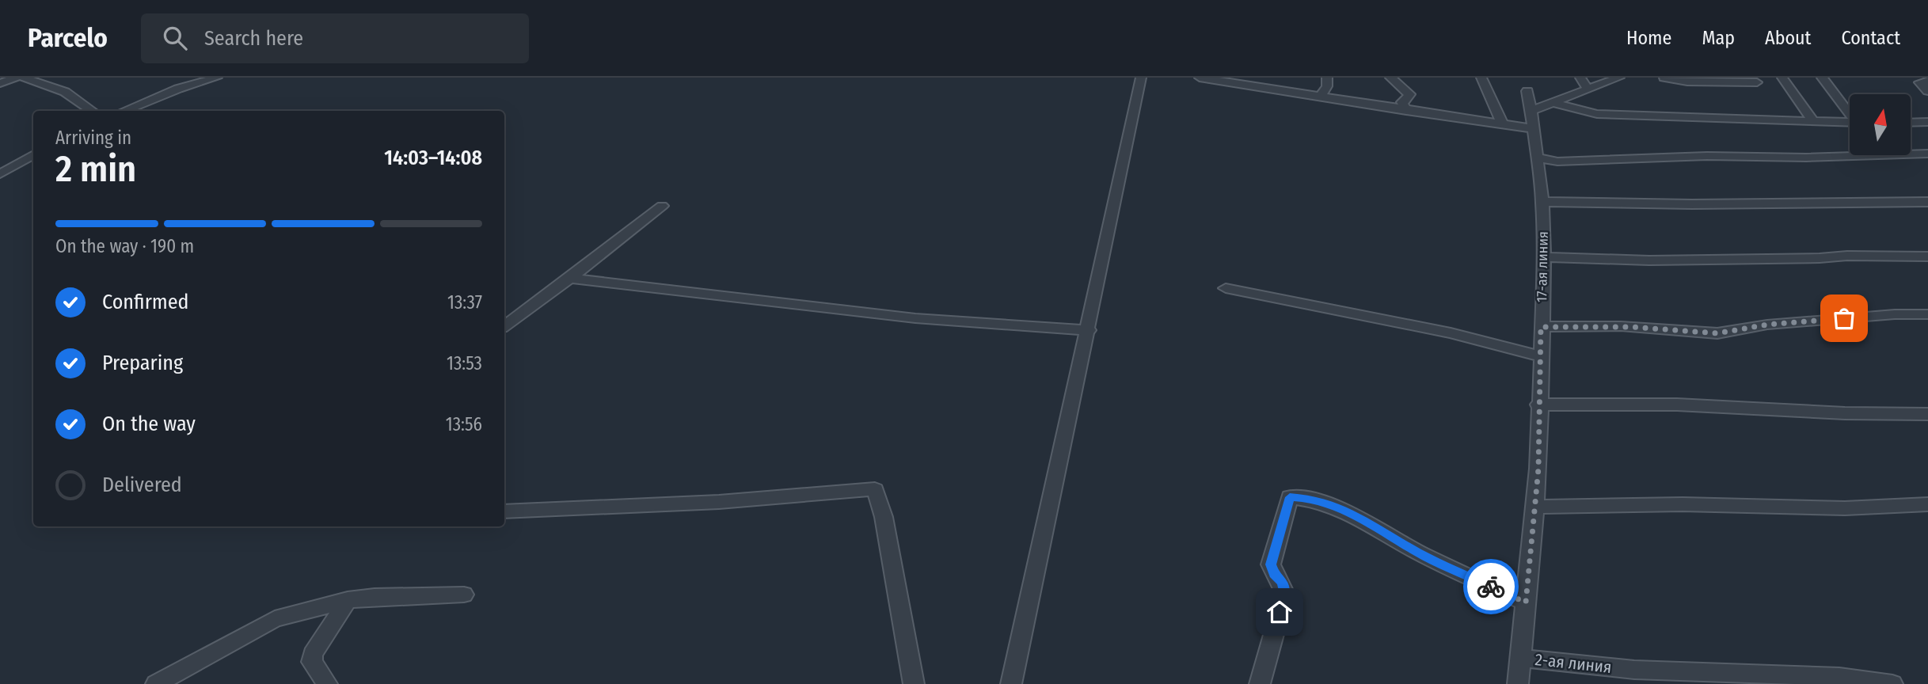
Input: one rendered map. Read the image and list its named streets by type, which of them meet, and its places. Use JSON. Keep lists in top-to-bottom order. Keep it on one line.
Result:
{"streets":{"street":["17-ая линия","2-ая линия"]},"crossings":[["17-ая линия","2-ая линия"]],"north":"top","page":{"header":"Parcelo","search":"Search here","nav":["Home","Map","About","Contact"],"heading":["2 min","Arriving in","14:03–14:08"],"bar":"On the way · 190 m","list":[["Confirmed","13:37"],["Preparing","13:53"],["On the way","13:56"],"Delivered"]}}
